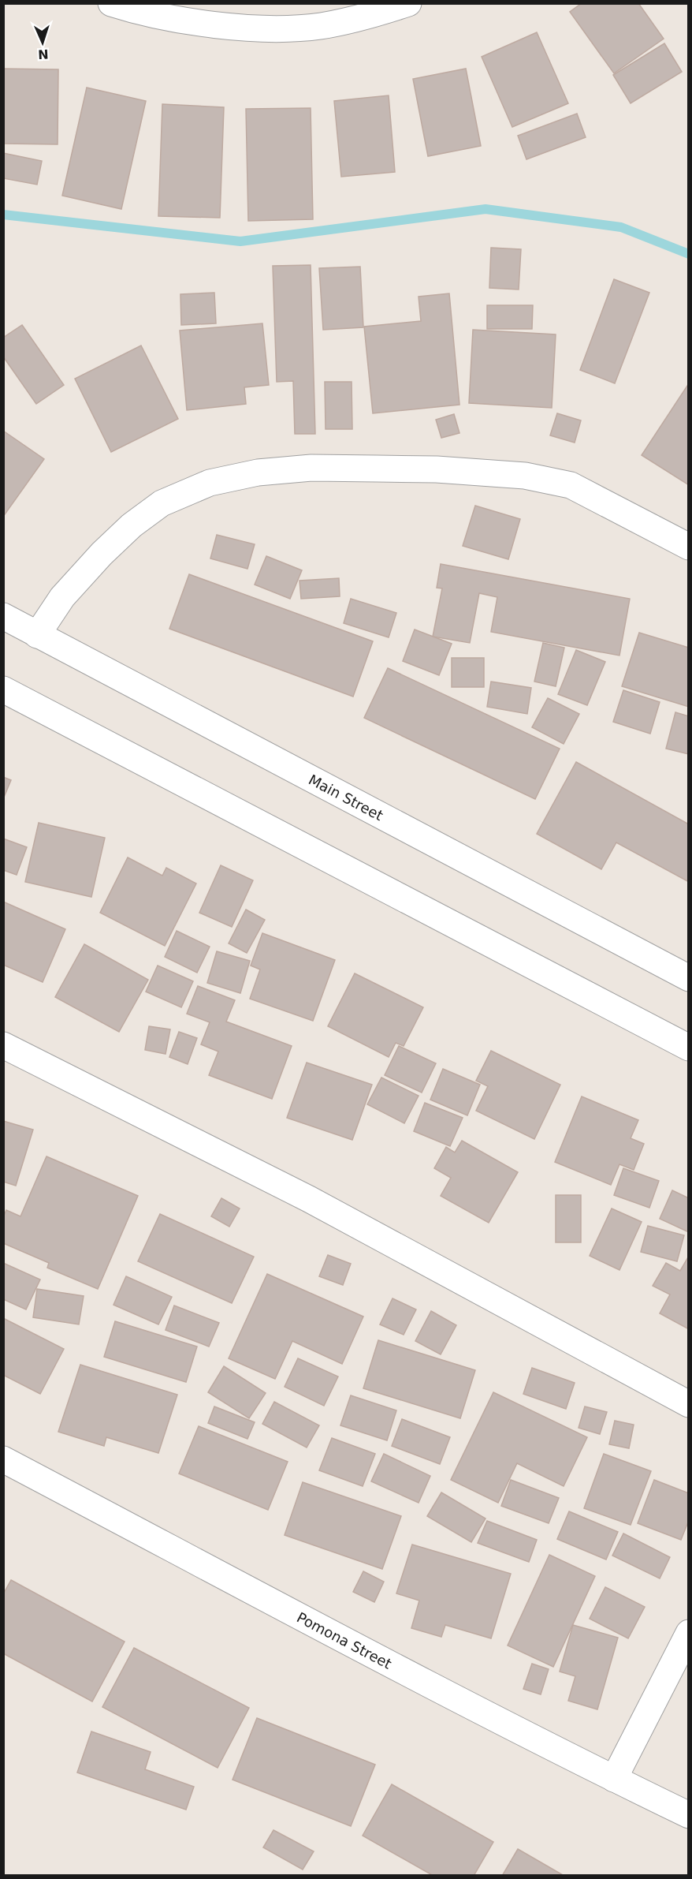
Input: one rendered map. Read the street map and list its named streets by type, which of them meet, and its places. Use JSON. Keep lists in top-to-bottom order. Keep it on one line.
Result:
{"streets":{"street":["Main Street","Pomona Street"]},"north":"bottom"}
